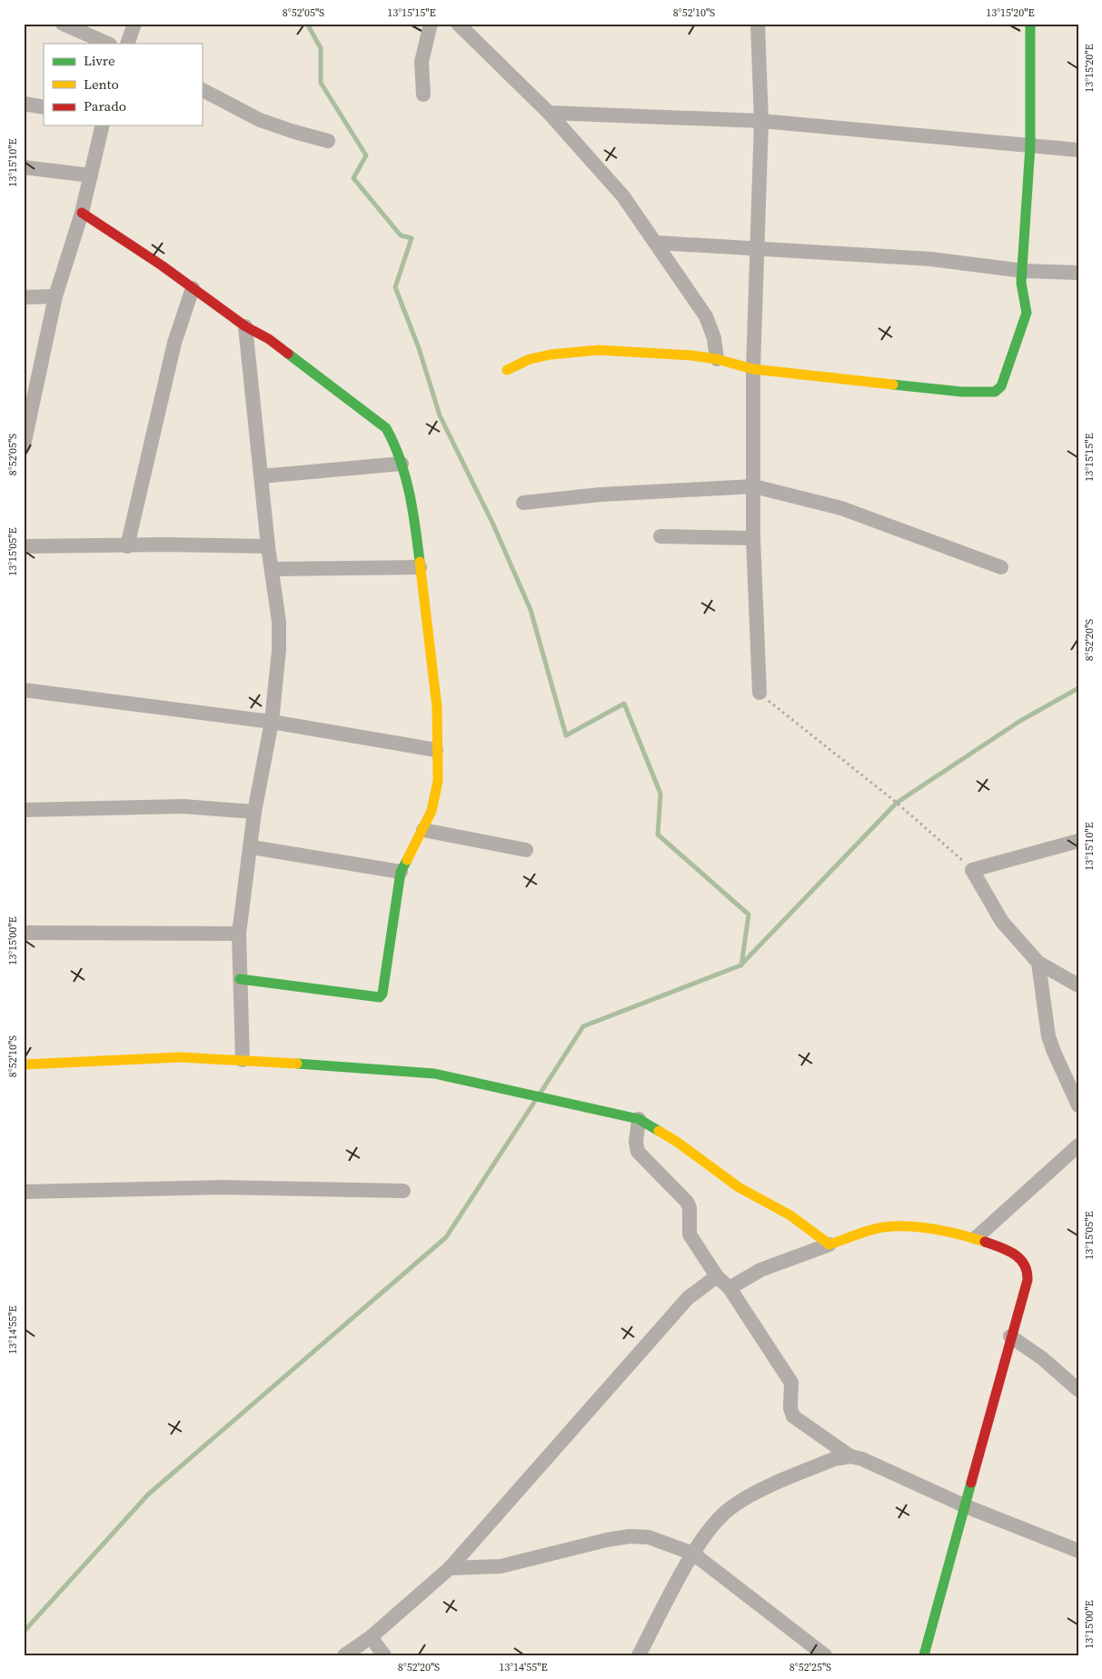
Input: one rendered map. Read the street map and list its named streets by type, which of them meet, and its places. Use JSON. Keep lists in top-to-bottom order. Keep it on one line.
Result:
{"legend":["Livre","Lento","Parado"],"coordinates":["8°52'05\"S","13°15'15\"E","8°52'10\"S","13°15'20\"E","13°15'10\"E","13°15'05\"E","8°52'20\"S","13°15'00\"E","13°14'55\"E","8°52'25\"S"]}
